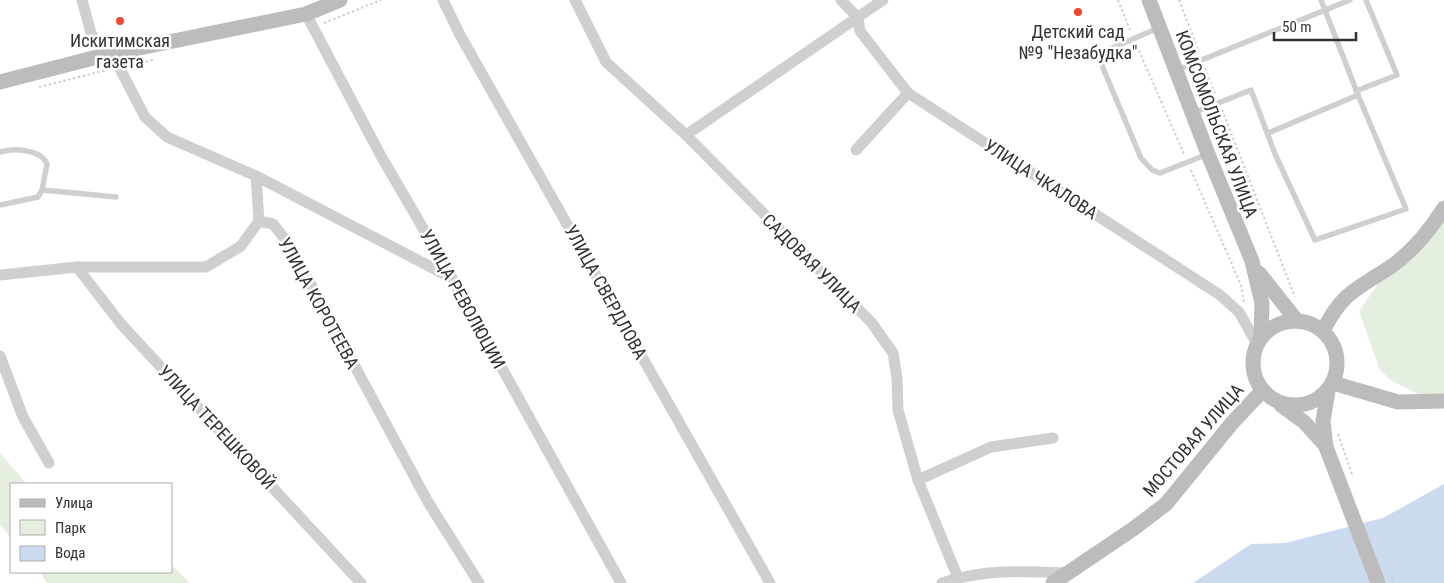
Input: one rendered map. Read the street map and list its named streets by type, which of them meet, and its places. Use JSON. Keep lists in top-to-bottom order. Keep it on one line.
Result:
{"streets":{"main road":["КОМСОМОЛЬСКАЯ УЛИЦА","МОСТОВАЯ УЛИЦА"],"street":["УЛИЦА ЧКАЛОВА","САДОВАЯ УЛИЦА","УЛИЦА СВЕРДЛОВА","УЛИЦА РЕВОЛЮЦИИ","УЛИЦА КОРОТЕЕВА","УЛИЦА ТЕРЕШКОВОЙ"]},"crossings":[["КОМСОМОЛЬСКАЯ УЛИЦА","УЛИЦА ЧКАЛОВА"],["КОМСОМОЛЬСКАЯ УЛИЦА","МОСТОВАЯ УЛИЦА"],["УЛИЦА ЧКАЛОВА","МОСТОВАЯ УЛИЦА"]],"places":["Детский сад №9 \"Незабудка\"","Искитимская газета"],"legend":["Улица","Парк","Вода"],"scale_bar":"50 m"}
